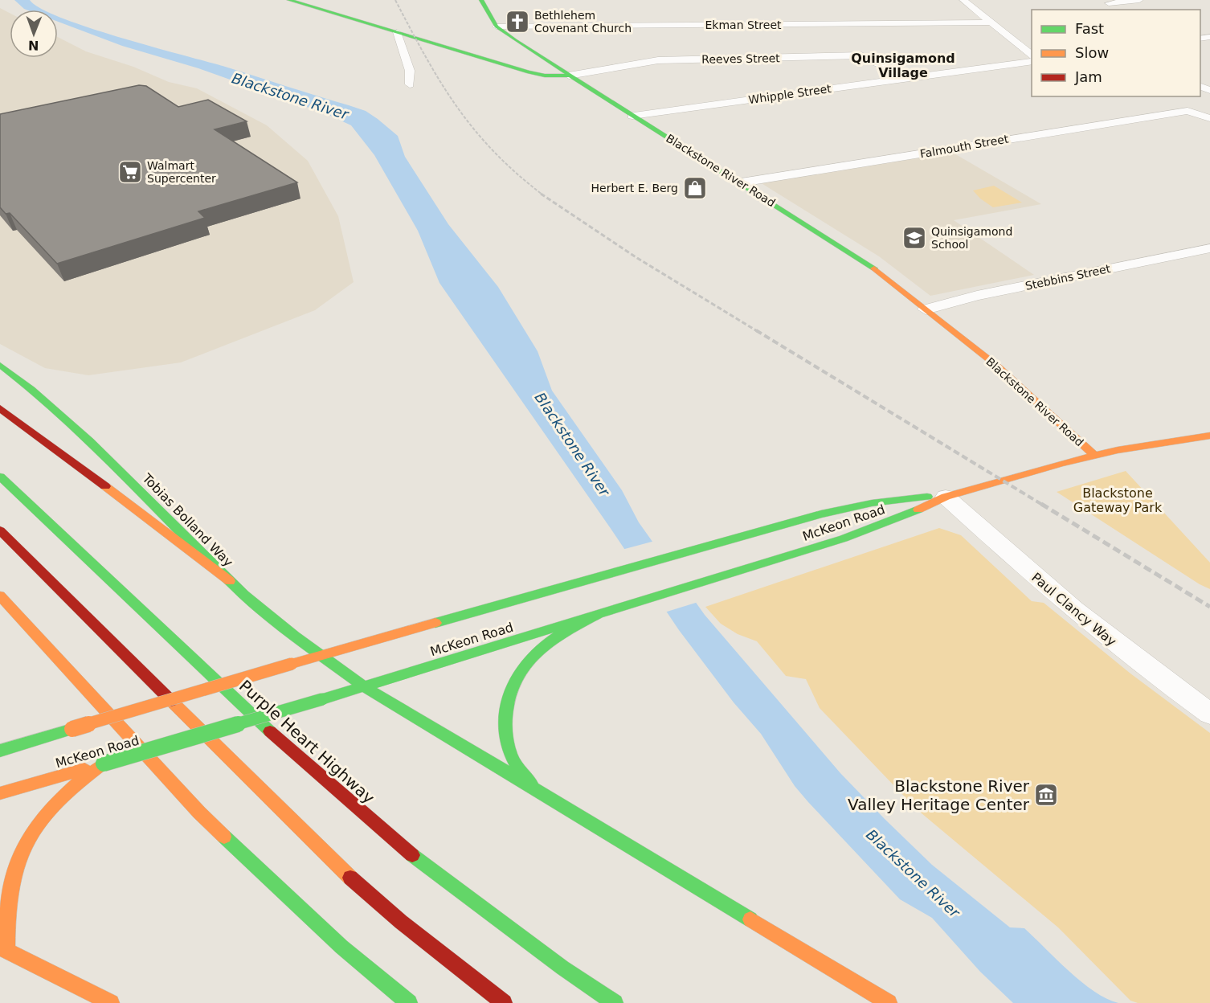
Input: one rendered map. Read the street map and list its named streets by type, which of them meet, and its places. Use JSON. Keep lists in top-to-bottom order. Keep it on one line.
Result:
{"streets":{"main road":["Blackstone River Road","Tobias Bolland Way","McKeon Road","Purple Heart Highway"],"street":["Ekman Street","Reeves Street","Whipple Street","Falmouth Street","Stebbins Street","Paul Clancy Way"]},"crossings":[["Ekman Street","Blackstone River Road"],["Reeves Street","Whipple Street"],["Reeves Street","Blackstone River Road"],["Whipple Street","Blackstone River Road"],["Falmouth Street","Blackstone River Road"],["Blackstone River Road","Stebbins Street"],["Blackstone River Road","McKeon Road"],["Tobias Bolland Way","McKeon Road"],["McKeon Road","Paul Clancy Way"]],"districts":["Quinsigamond Village"],"water":["Blackstone River"],"parks":["Blackstone Gateway Park"],"places":{"church":["Bethlehem Covenant Church"],"supermarket":["Walmart Supercenter"],"shop":["Herbert E. Berg"],"school or university":["Quinsigamond School"],"museum":["Blackstone River Valley Heritage Center"]},"legend":["Fast","Slow","Jam"],"north":"bottom"}
